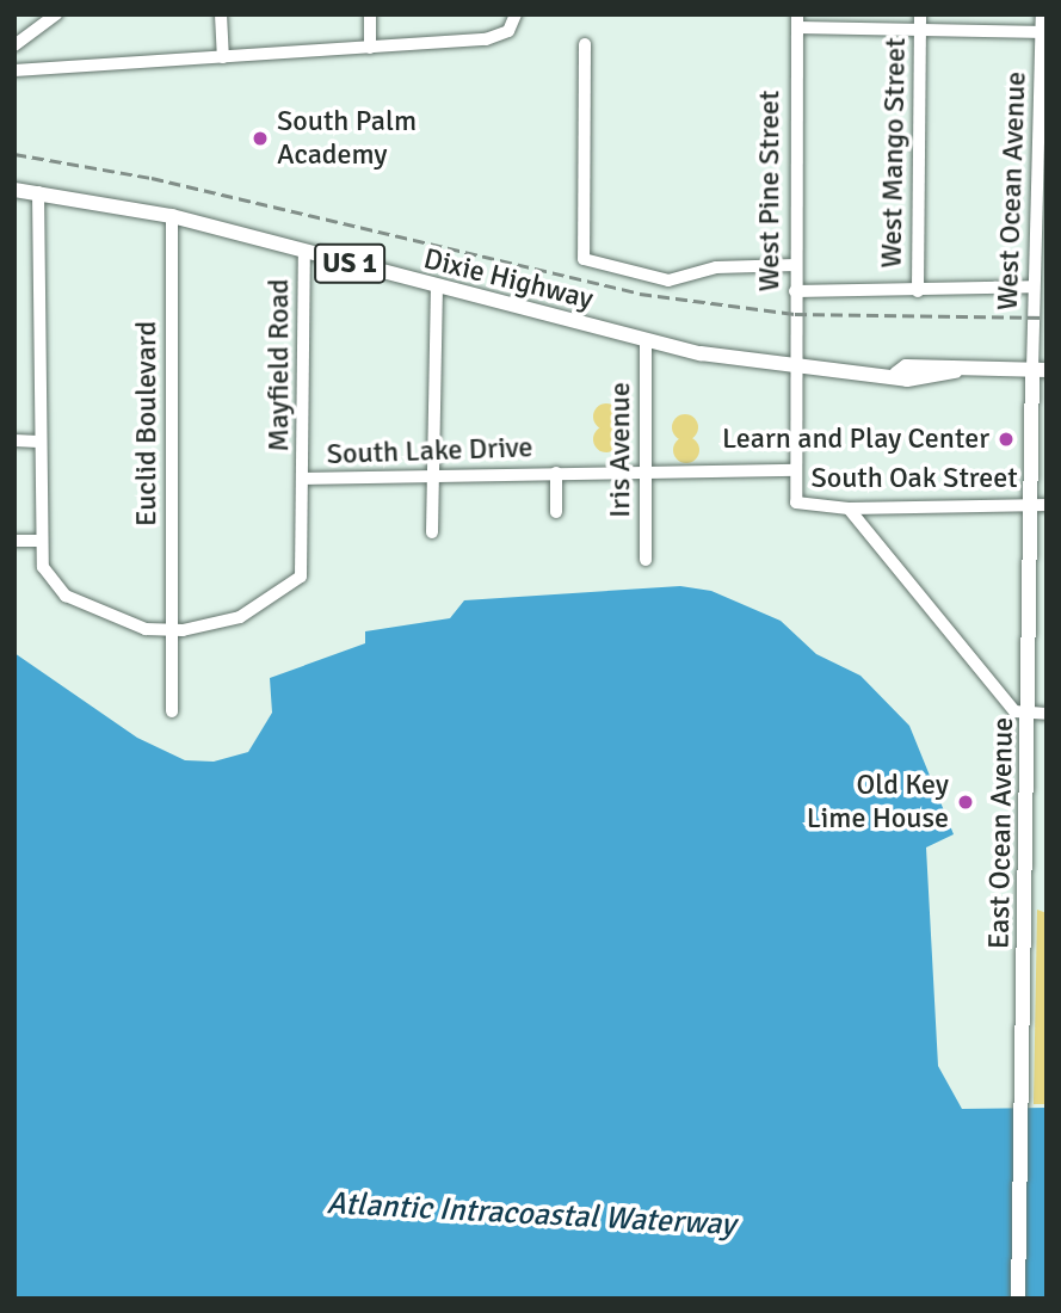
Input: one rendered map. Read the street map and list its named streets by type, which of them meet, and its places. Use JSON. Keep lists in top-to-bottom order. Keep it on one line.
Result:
{"streets":{"main road":["US 1","Dixie Highway","East Ocean Avenue"],"street":["West Mango Street","West Pine Street","West Ocean Avenue","Mayfield Road","Euclid Boulevard","Iris Avenue","South Lake Drive","South Oak Street"]},"crossings":[["West Pine Street","Dixie Highway"],["West Pine Street","South Lake Drive"],["West Pine Street","South Oak Street"],["West Ocean Avenue","Dixie Highway"],["West Ocean Avenue","East Ocean Avenue"],["Dixie Highway","Mayfield Road"],["Dixie Highway","Euclid Boulevard"],["Dixie Highway","Iris Avenue"],["Dixie Highway","South Lake Drive"],["Dixie Highway","East Ocean Avenue"],["Mayfield Road","South Lake Drive"],["Euclid Boulevard","South Lake Drive"],["Iris Avenue","South Lake Drive"],["South Lake Drive","South Oak Street"],["South Oak Street","East Ocean Avenue"]],"water":["Atlantic Intracoastal Waterway"],"places":["South Palm Academy","Learn and Play Center","Old Key Lime House"]}
